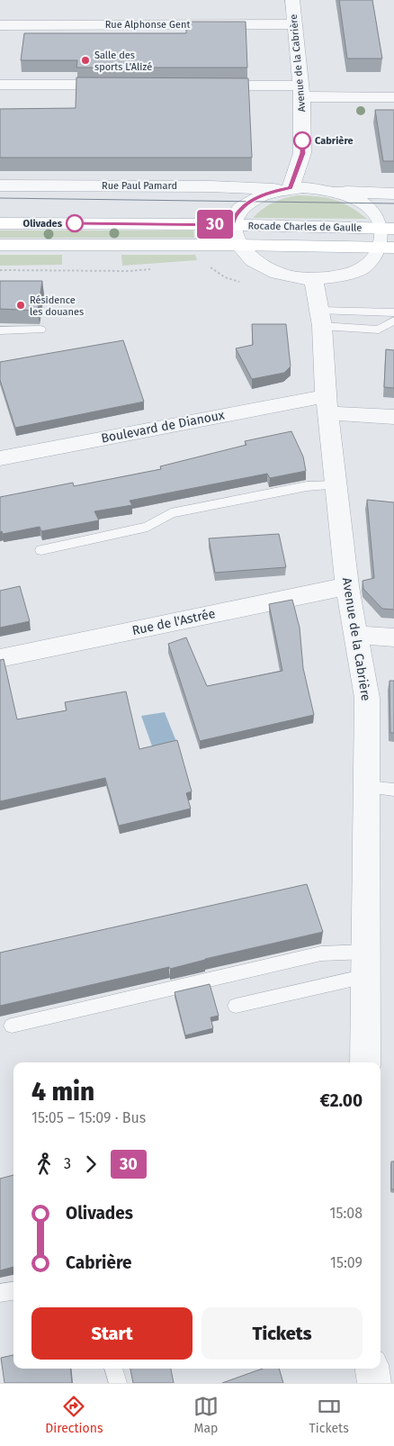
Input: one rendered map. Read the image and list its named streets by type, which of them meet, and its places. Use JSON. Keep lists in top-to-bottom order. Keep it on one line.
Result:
{"streets":{"main road":["Rocade Charles de Gaulle"],"street":["Rue Alphonse Gent","Avenue de la Cabrière","Rue Paul Pamard","Boulevard de Dianoux","Rue de l'Astrée"]},"crossings":[["Rue Alphonse Gent","Avenue de la Cabrière"],["Avenue de la Cabrière","Rue Paul Pamard"],["Avenue de la Cabrière","Boulevard de Dianoux"],["Avenue de la Cabrière","Rue de l'Astrée"]],"places":["Salle des sports L'Alizé","Cabrière","Olivades","Résidence les douanes"],"lines":["bus line 30"],"page":{"on_map":"30","heading":["4 min","15:05 – 15:09 · Bus","€2.00"],"legs":["3","30"],"list":[{"name":"Olivades","value":"15:08"},{"name":"Cabrière","value":"15:09"}],"buttons":["Start","Tickets"],"tabs":["Directions","Map","Tickets"]}}
